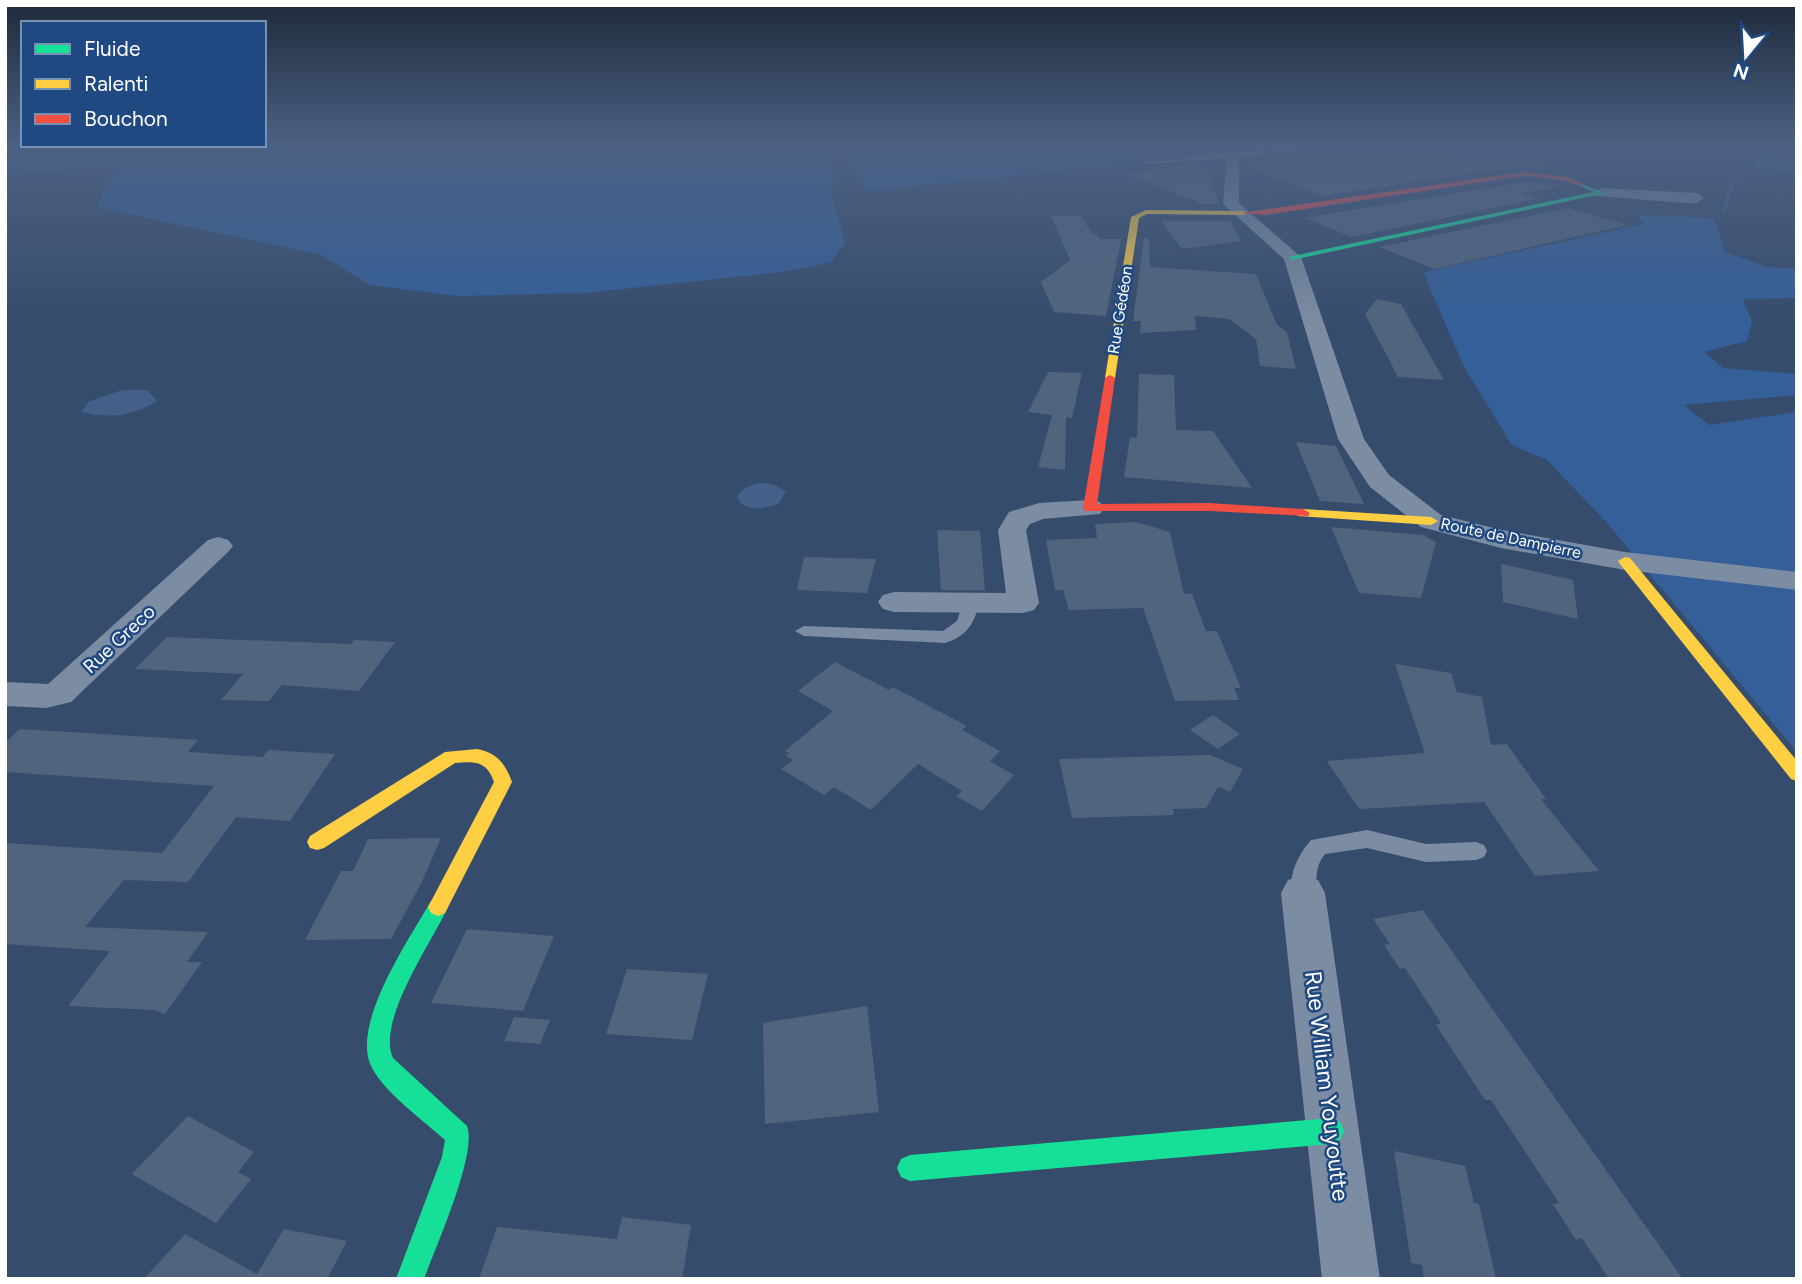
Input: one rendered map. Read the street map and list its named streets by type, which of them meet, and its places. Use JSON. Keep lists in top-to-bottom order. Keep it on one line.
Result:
{"streets":{"street":["Rue Gédéon","Route de Dampierre","Rue Greco","Rue William Youyoutte"]},"legend":["Fluide","Ralenti","Bouchon"],"north":"bottom"}
